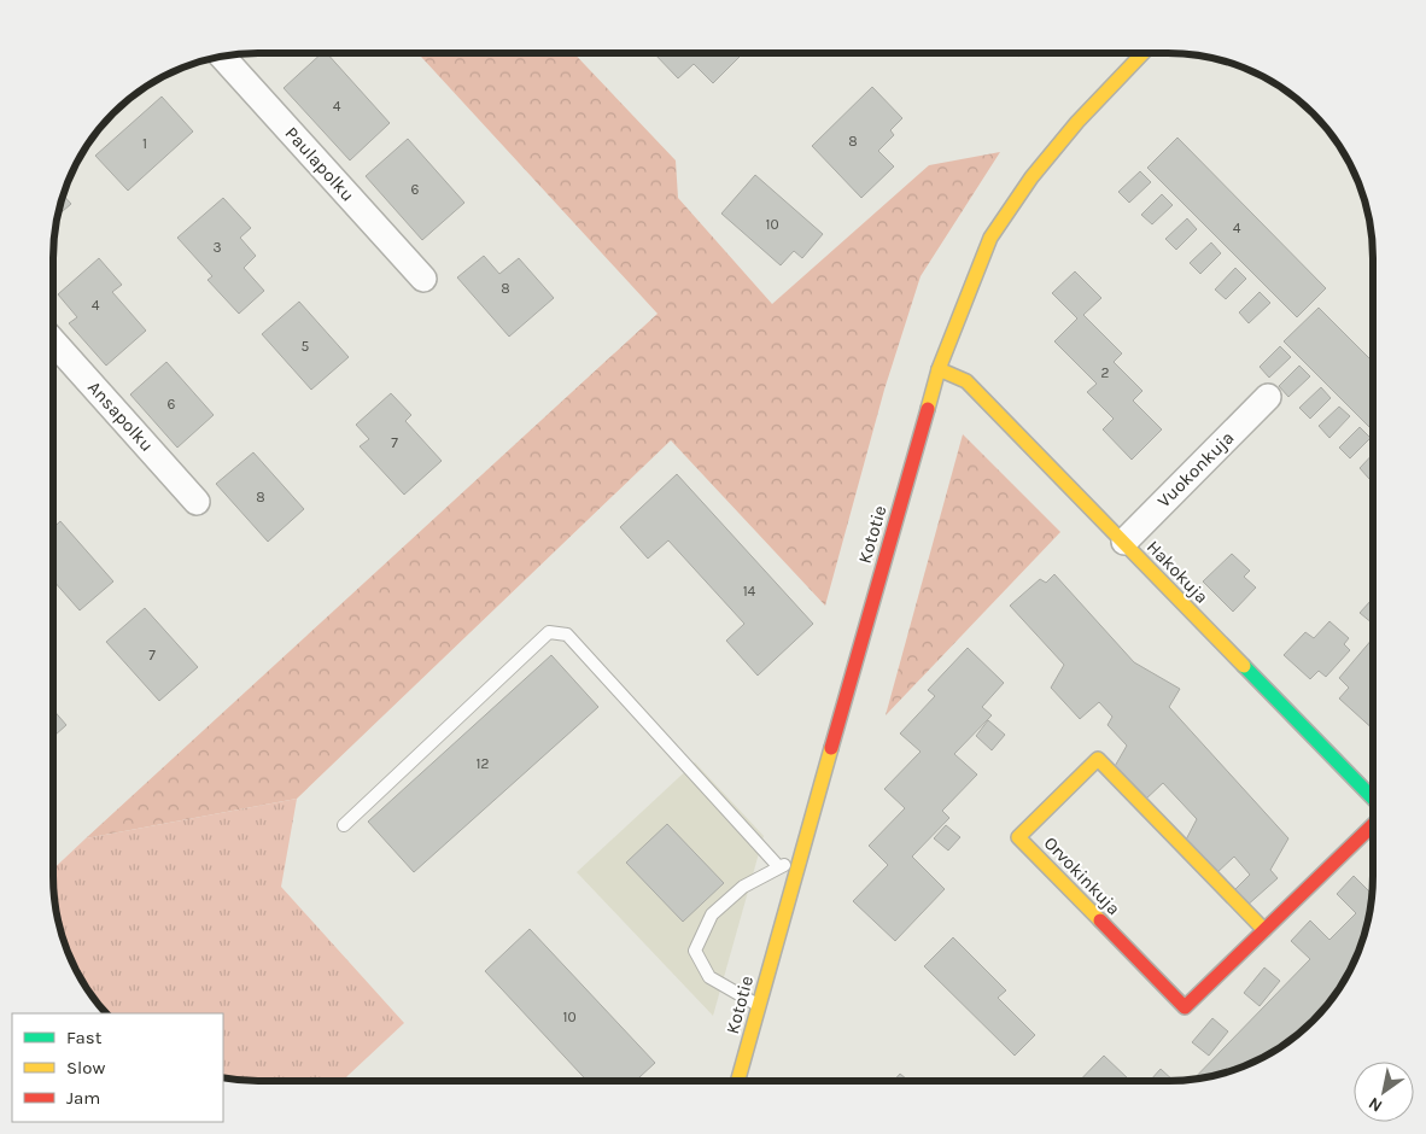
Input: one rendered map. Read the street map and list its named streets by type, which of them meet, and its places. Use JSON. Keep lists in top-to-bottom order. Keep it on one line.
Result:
{"streets":{"street":["Paulapolku","Ansapolku","Vuokonkuja","Kototie","Hakokuja","Orvokinkuja"]},"crossings":[["Vuokonkuja","Hakokuja"],["Kototie","Hakokuja"]],"house_numbers":["4","8","1","6","10","4","3","8","4","5","2","6","7","8","14","7","12","10"],"legend":["Fast","Slow","Jam"],"north":"bottom left"}
